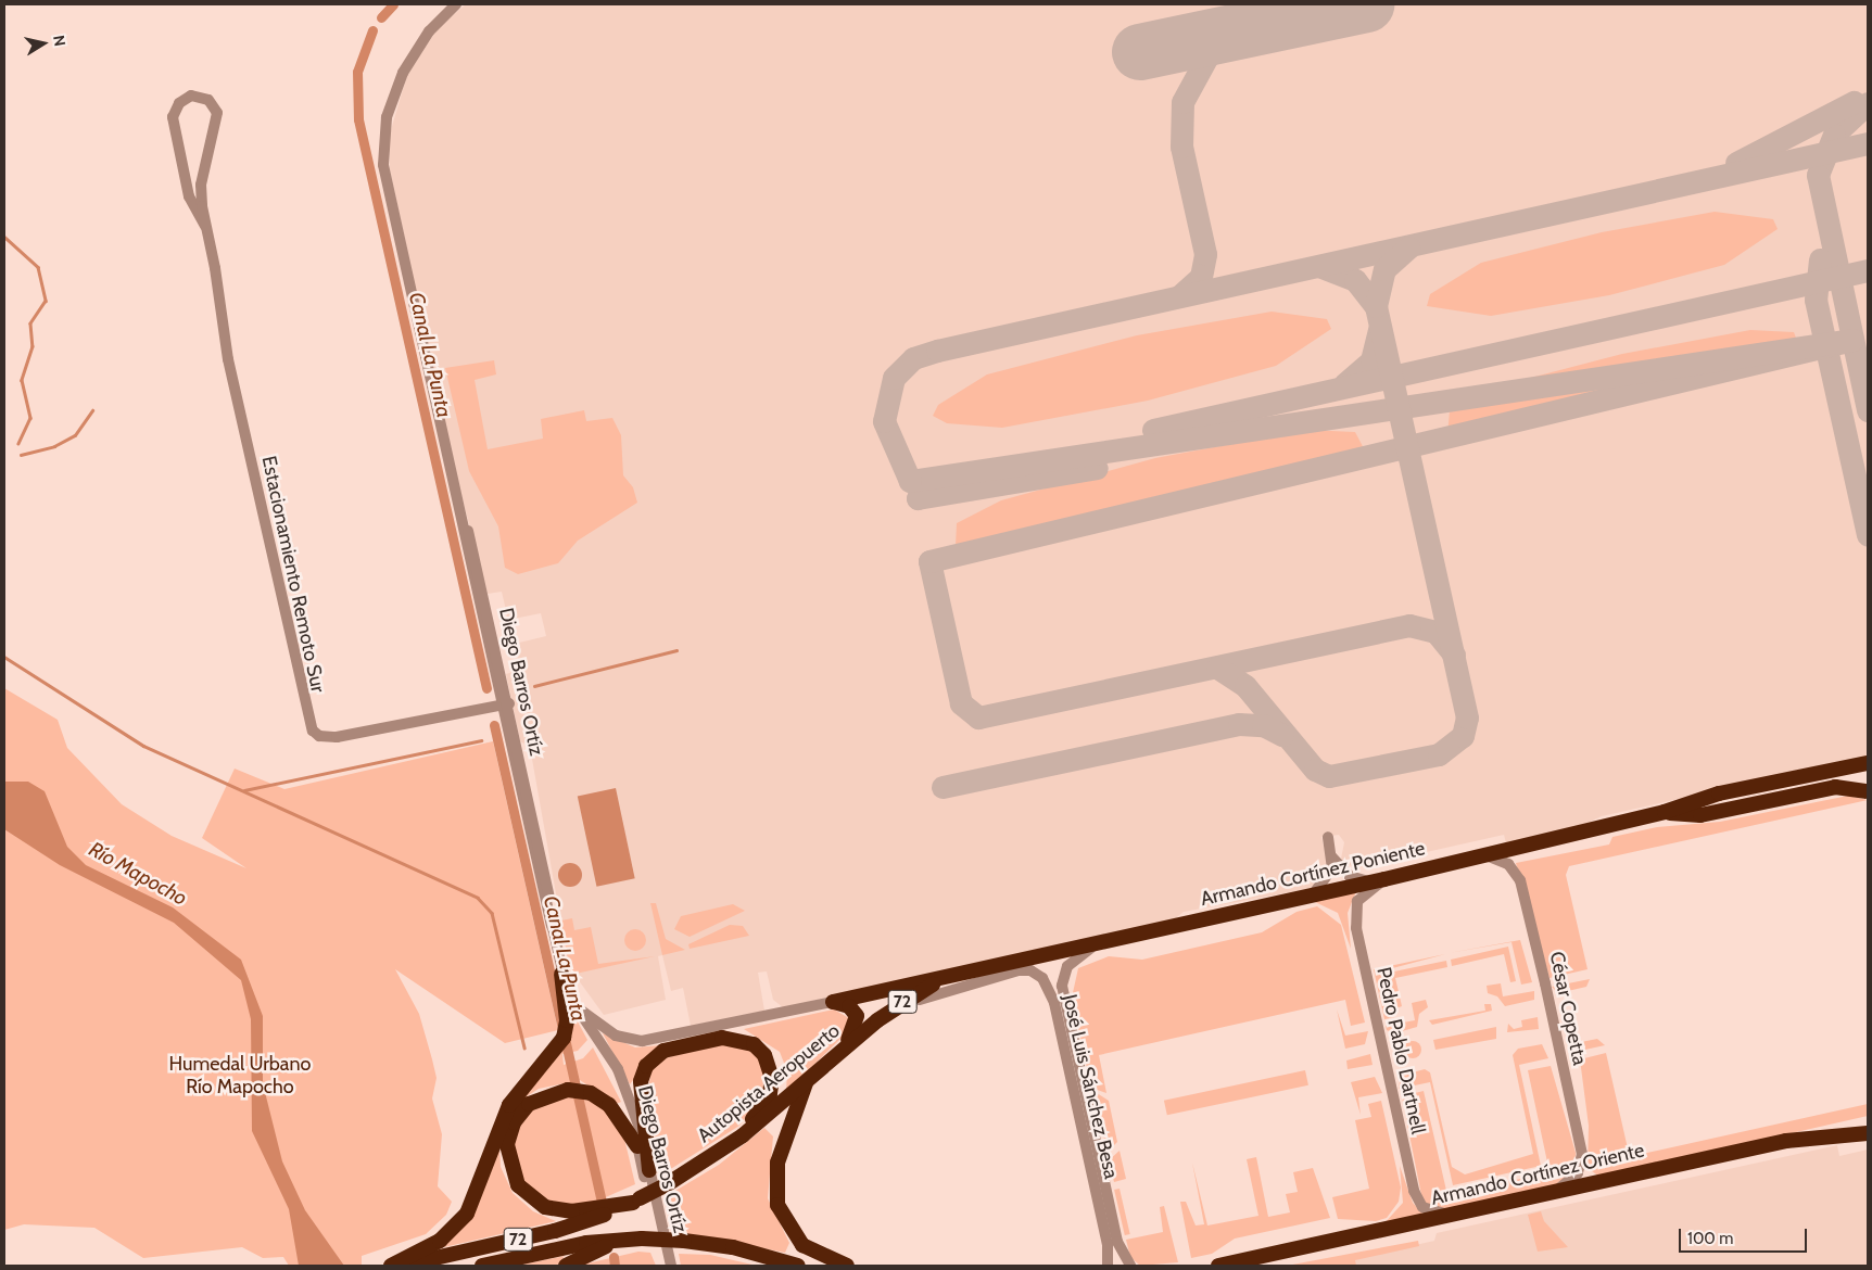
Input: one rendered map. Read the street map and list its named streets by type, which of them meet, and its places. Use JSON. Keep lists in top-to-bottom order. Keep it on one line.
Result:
{"streets":{"highway":["Armando Cortínez Poniente","72","Autopista Aeropuerto","Armando Cortínez Oriente"],"street":["Estacionamiento Remoto Sur","Diego Barros Ortíz","César Copetta","Pedro Pablo Dartnell","José Luis Sánchez Besa"]},"crossings":[["Estacionamiento Remoto Sur","Diego Barros Ortíz"],["Armando Cortínez Poniente","César Copetta"],["Armando Cortínez Poniente","Pedro Pablo Dartnell"],["Armando Cortínez Poniente","Autopista Aeropuerto"],["Armando Cortínez Poniente","José Luis Sánchez Besa"],["César Copetta","Armando Cortínez Oriente"],["Pedro Pablo Dartnell","Armando Cortínez Oriente"],["Autopista Aeropuerto","José Luis Sánchez Besa"]],"water":["Canal La Punta","Río Mapocho"],"parks":["Humedal Urbano Río Mapocho"],"scale_bar":"100 m","north":"right"}
